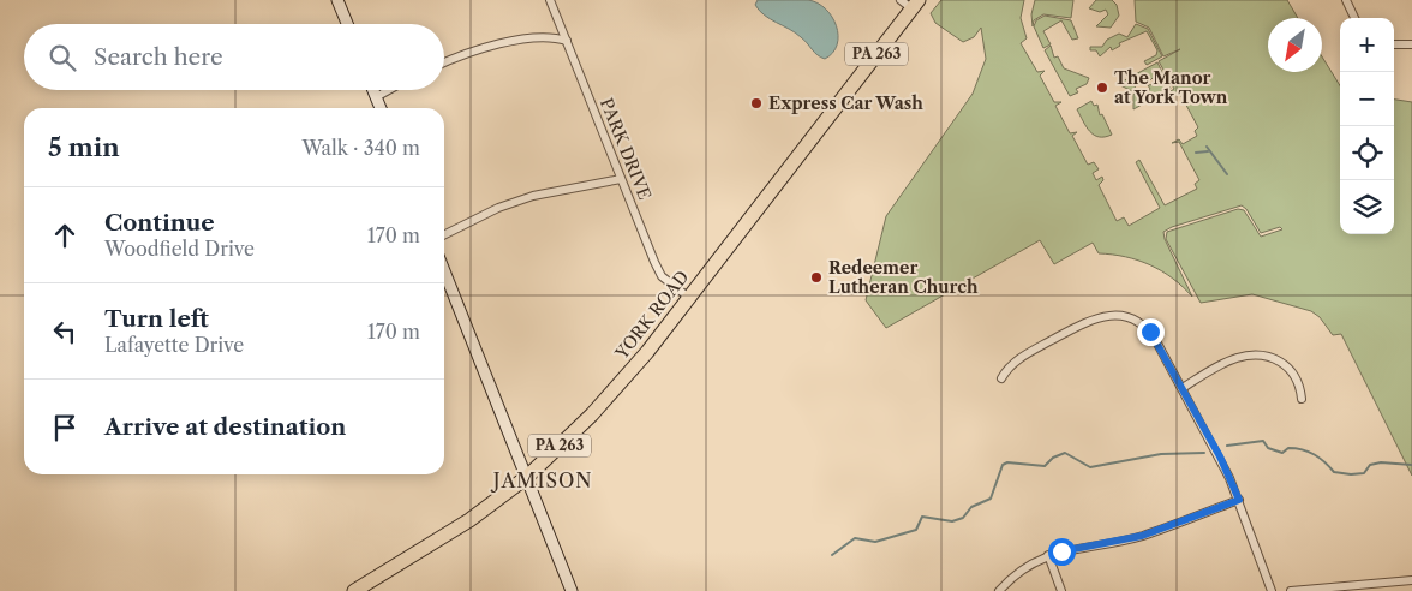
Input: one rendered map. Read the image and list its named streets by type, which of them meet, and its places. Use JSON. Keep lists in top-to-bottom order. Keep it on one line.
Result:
{"streets":{"highway":["PA 263","YORK ROAD"],"street":["PARK DRIVE"]},"crossings":[["PARK DRIVE","YORK ROAD"]],"districts":["JAMISON"],"places":["The Manor at York Town","Express Car Wash","Redeemer Lutheran Church"],"north":"bottom left","page":{"map_buttons":["+","−"],"search":"Search here","heading":["5 min","Walk · 340 m"],"list":[["Continue","Woodfield Drive","170 m"],["Turn left","Lafayette Drive","170 m"],"Arrive at destination"]}}
